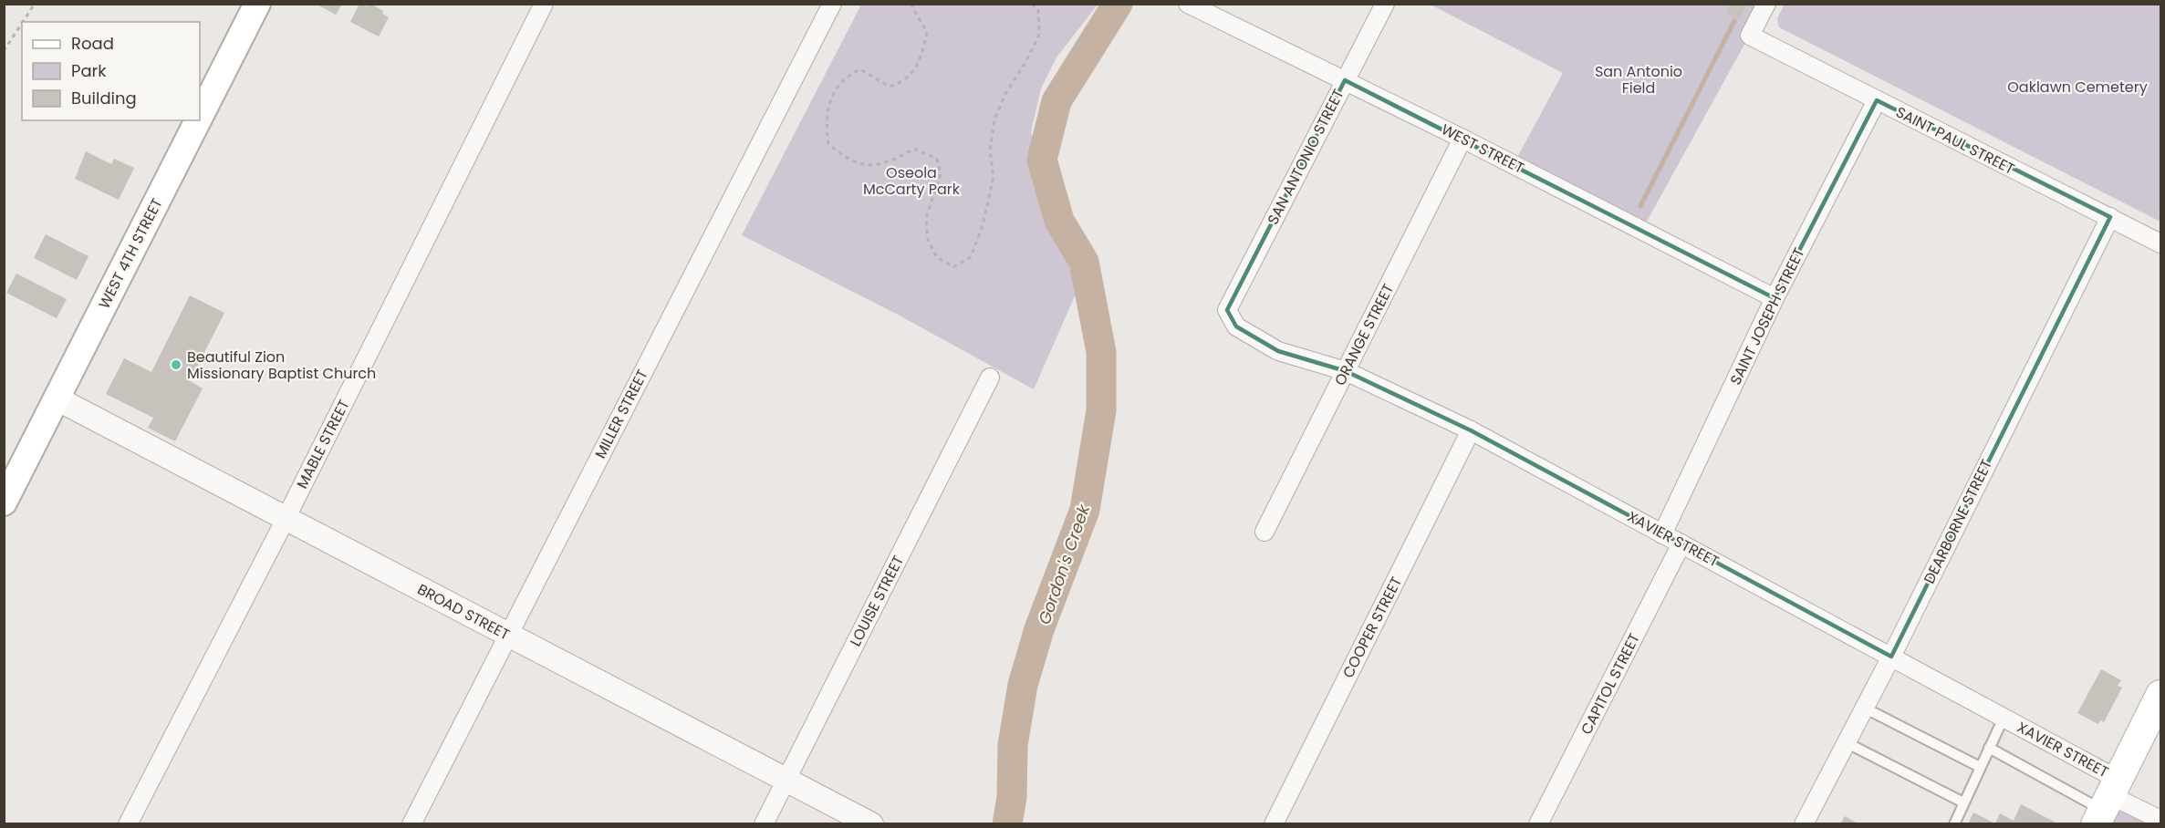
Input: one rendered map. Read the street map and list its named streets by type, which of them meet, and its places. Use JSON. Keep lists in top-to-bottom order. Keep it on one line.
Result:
{"streets":{"main road":["WEST 4TH STREET"],"street":["SAINT PAUL STREET","WEST STREET","SAN ANTONIO STREET","SAINT JOSEPH STREET","ORANGE STREET","MILLER STREET","MABLE STREET","DEARBORNE STREET","XAVIER STREET","LOUISE STREET","BROAD STREET","COOPER STREET","CAPITOL STREET"]},"crossings":[["SAINT PAUL STREET","SAINT JOSEPH STREET"],["SAINT PAUL STREET","DEARBORNE STREET"],["WEST STREET","SAN ANTONIO STREET"],["WEST STREET","SAINT JOSEPH STREET"],["WEST STREET","ORANGE STREET"],["SAN ANTONIO STREET","XAVIER STREET"],["WEST 4TH STREET","BROAD STREET"],["SAINT JOSEPH STREET","XAVIER STREET"],["ORANGE STREET","XAVIER STREET"],["MILLER STREET","BROAD STREET"],["MABLE STREET","BROAD STREET"],["DEARBORNE STREET","XAVIER STREET"],["XAVIER STREET","COOPER STREET"],["XAVIER STREET","CAPITOL STREET"],["LOUISE STREET","BROAD STREET"]],"water":["Gordon's Creek"],"parks":["San Antonio Field","Oaklawn Cemetery","Oseola McCarty Park"],"places":["Beautiful Zion Missionary Baptist Church"],"legend":["Road","Park","Building"]}
